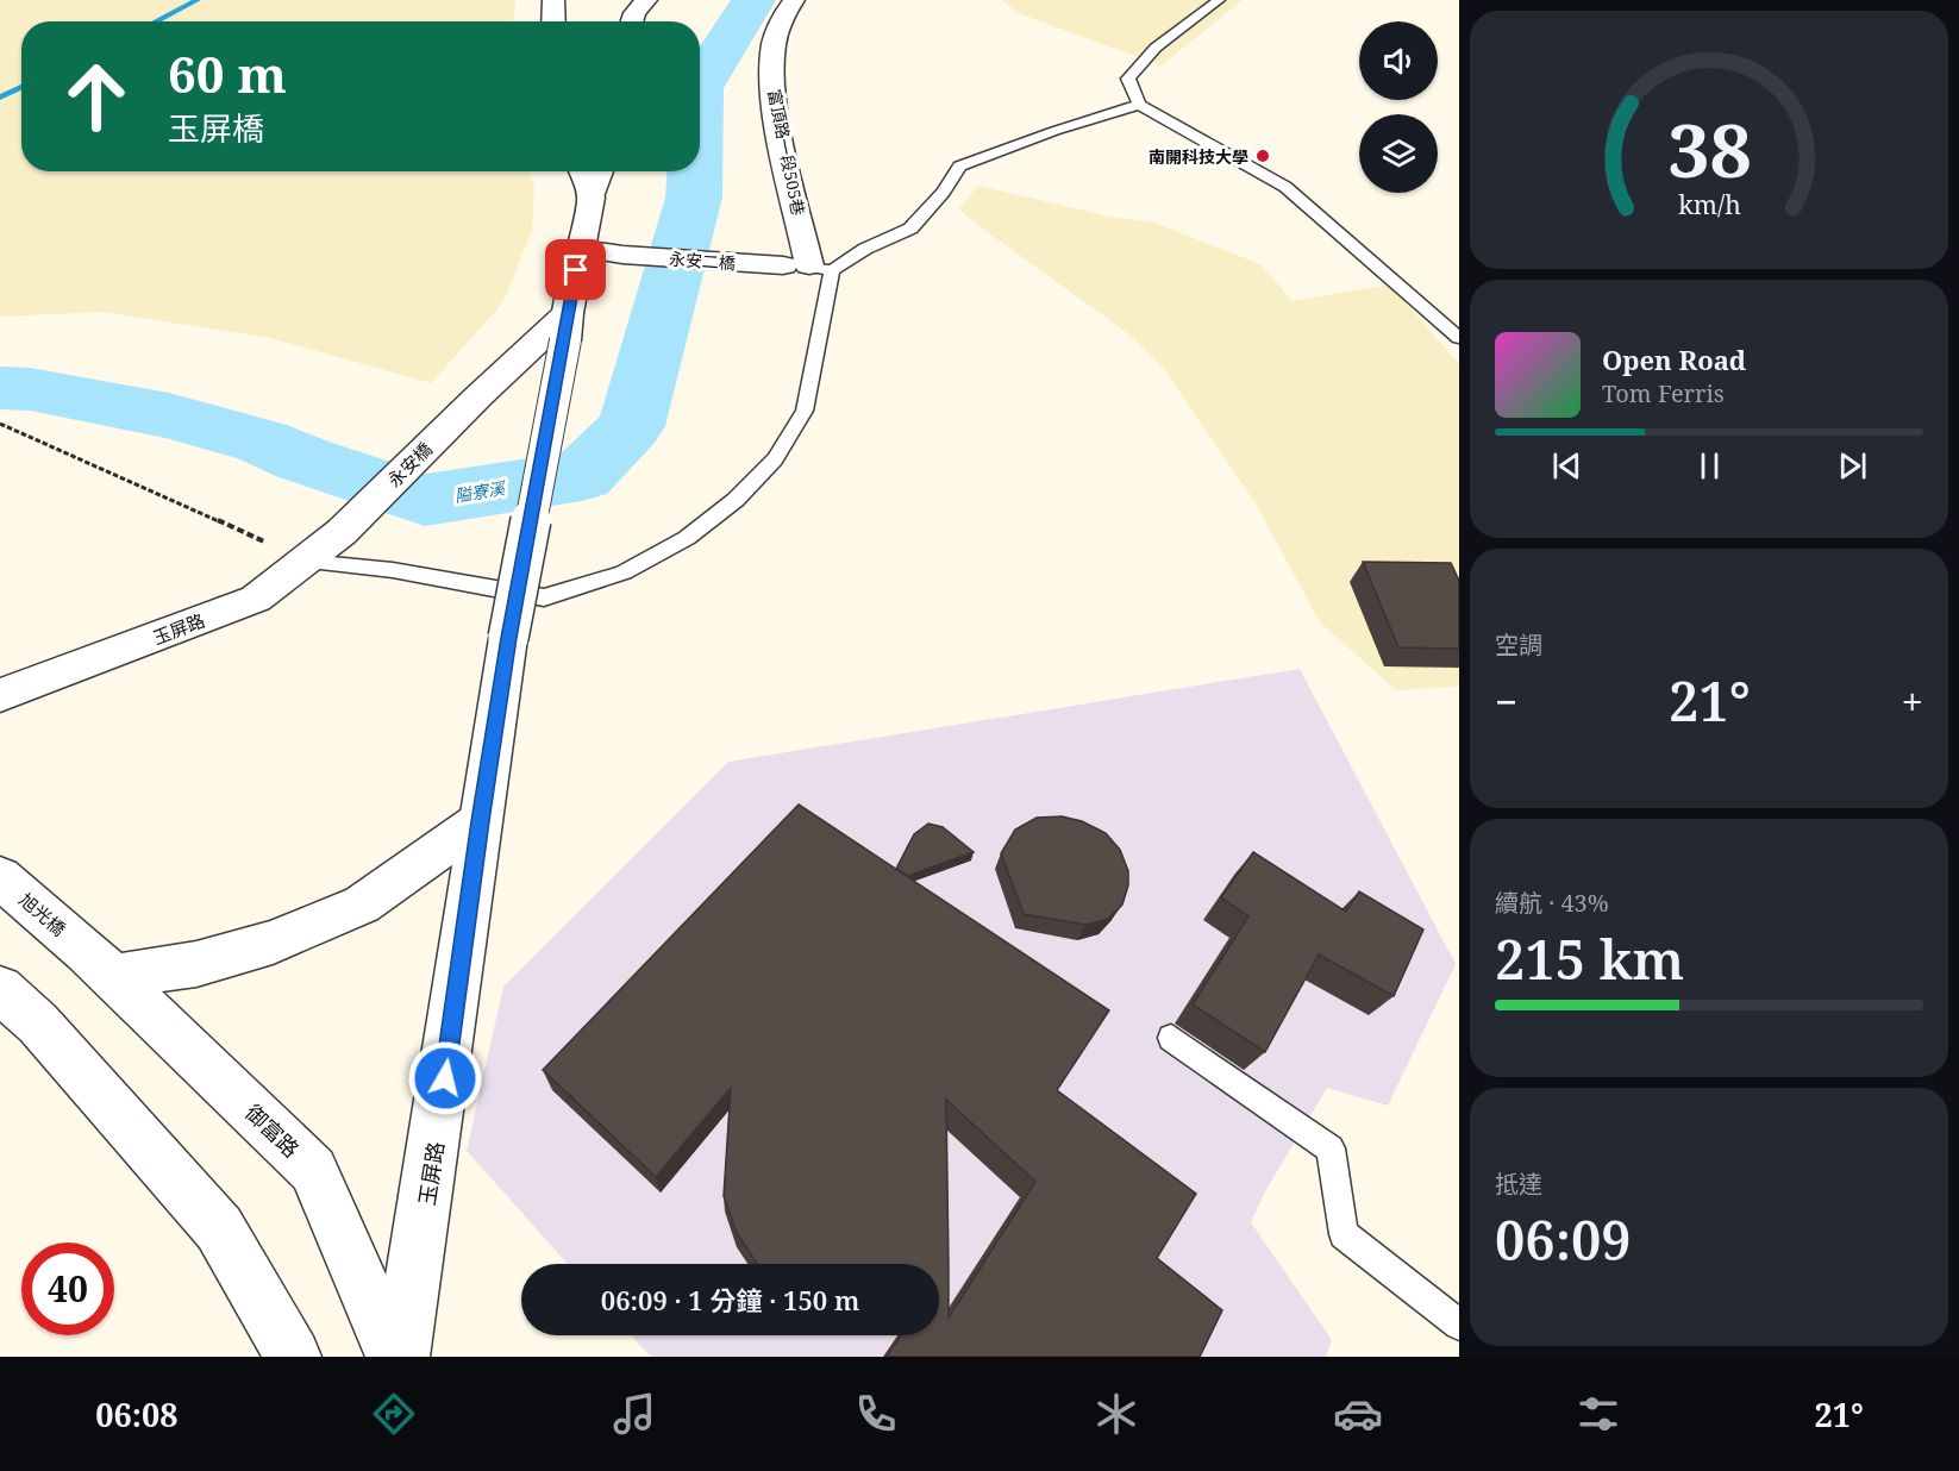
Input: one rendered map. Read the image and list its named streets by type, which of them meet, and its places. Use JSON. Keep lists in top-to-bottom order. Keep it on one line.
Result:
{"streets":{"street":["富頂路一段505巷","永安二橋","永安橋","玉屏路","旭光橋","御富路"]},"crossings":[["富頂路一段505巷","永安二橋"],["永安橋","玉屏路"],["旭光橋","御富路"]],"water":["隘寮溪"],"places":["南開科技大學"],"page":{"turn":["60 m","玉屏橋"],"song":["Open Road","Tom Ferris"],"tile":["空調",["續航 · 43%","215 km"],["抵達","06:09"]],"heat":["−","21°","+"],"limit":"40","trip":"06:09 · 1 分鐘 · 150 m","tabs":["06:08","21°"],"gauge":["38","km/h"]}}
